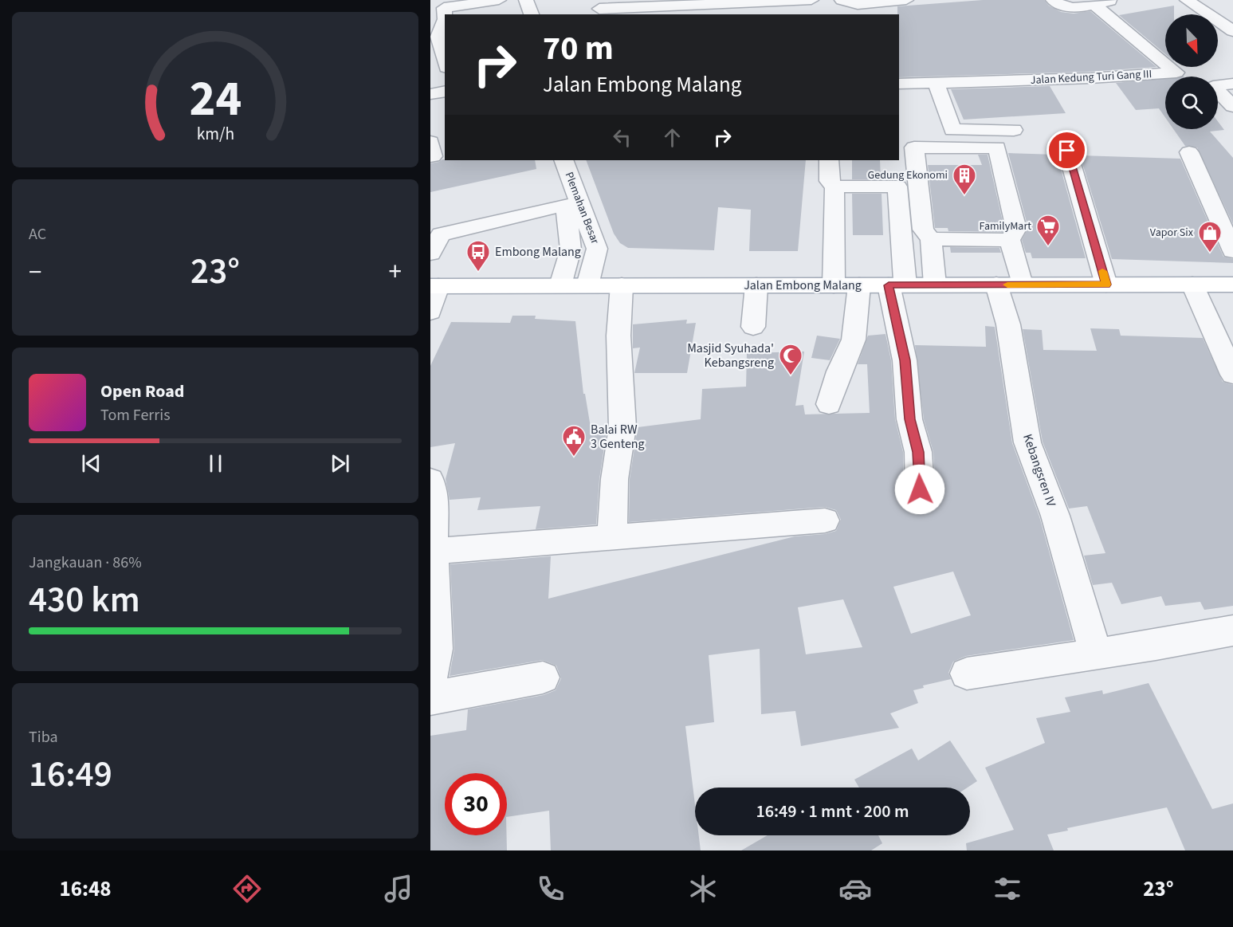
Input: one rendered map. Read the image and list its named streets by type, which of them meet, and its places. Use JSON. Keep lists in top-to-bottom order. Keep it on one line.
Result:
{"streets":{"main road":["Jalan Embong Malang"],"street":["Jalan Kedung Turi Gang III","Plemahan Besar","Kebangsren IV"]},"crossings":[["Plemahan Besar","Jalan Embong Malang"],["Jalan Embong Malang","Kebangsren IV"]],"places":{"building":["Gedung Ekonomi"],"supermarket":["FamilyMart"],"shop":["Vapor Six"],"bus stop":["Embong Malang"],"mosque":["Masjid Syuhada' Kebangsreng"],"public building":["Balai RW 3 Genteng"]},"north":"bottom right","page":{"turn":["70 m","Jalan Embong Malang"],"tile":["AC",["Jangkauan · 86%","430 km"],["Tiba","16:49"]],"heat":["−","23°","+"],"song":["Open Road","Tom Ferris"],"limit":"30","trip":"16:49 · 1 mnt · 200 m","tabs":["16:48","23°"],"gauge":["24","km/h"]}}
